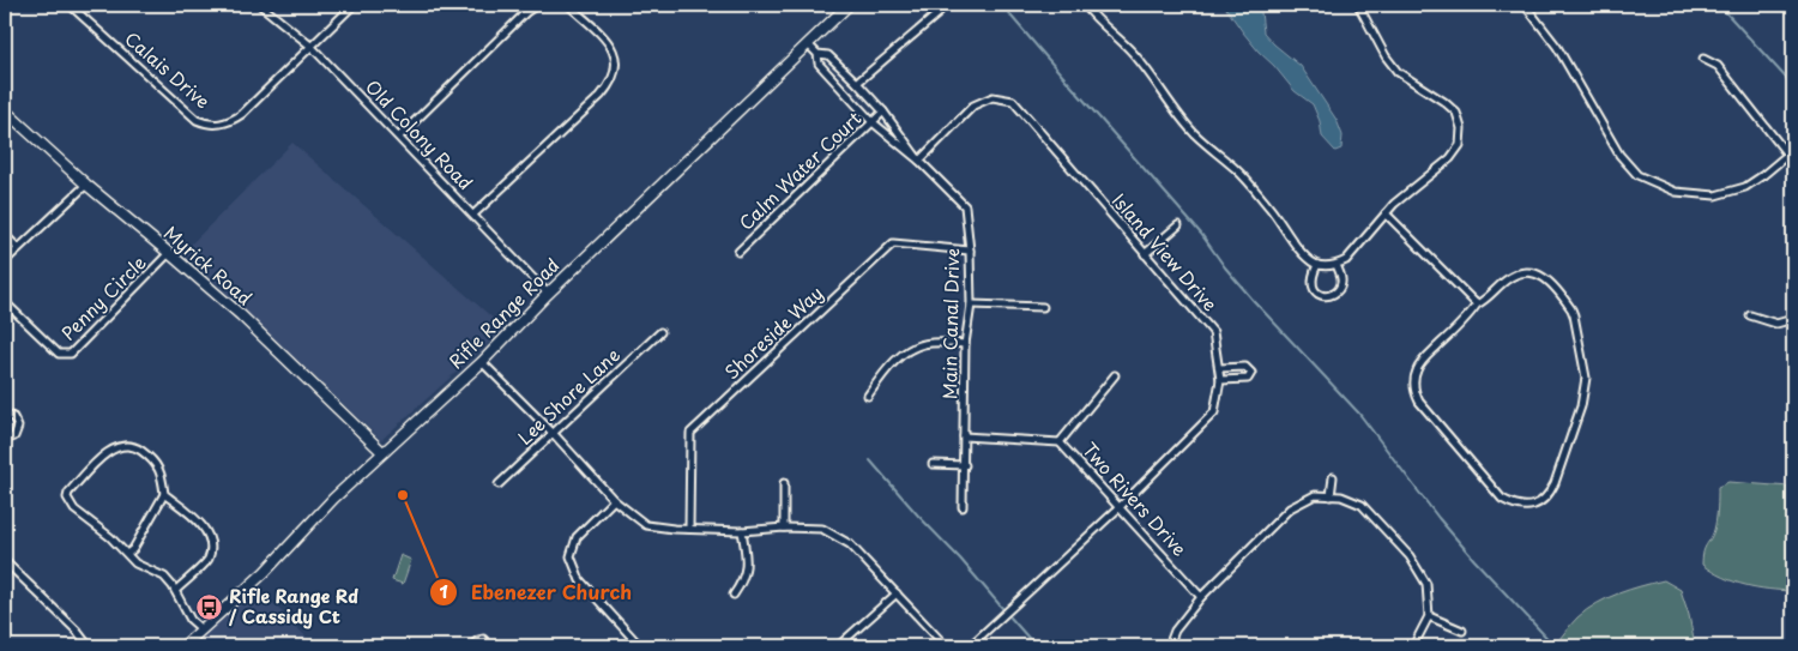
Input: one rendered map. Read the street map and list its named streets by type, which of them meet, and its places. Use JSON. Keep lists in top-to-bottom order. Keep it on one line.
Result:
{"streets":{"main road":["Myrick Road","Rifle Range Road"],"street":["Calais Drive","Old Colony Road","Calm Water Court","Island View Drive","Penny Circle","Main Canal Drive","Shoreside Way","Lee Shore Lane","Two Rivers Drive"]},"crossings":[["Calais Drive","Old Colony Road"],["Old Colony Road","Rifle Range Road"],["Calm Water Court","Main Canal Drive"],["Island View Drive","Main Canal Drive"],["Island View Drive","Two Rivers Drive"],["Myrick Road","Penny Circle"],["Myrick Road","Rifle Range Road"],["Rifle Range Road","Main Canal Drive"],["Main Canal Drive","Shoreside Way"],["Main Canal Drive","Two Rivers Drive"]],"places":{"other":["Ebenezer Church"],"bus stop":["Rifle Range Rd / Cassidy Ct"]}}
